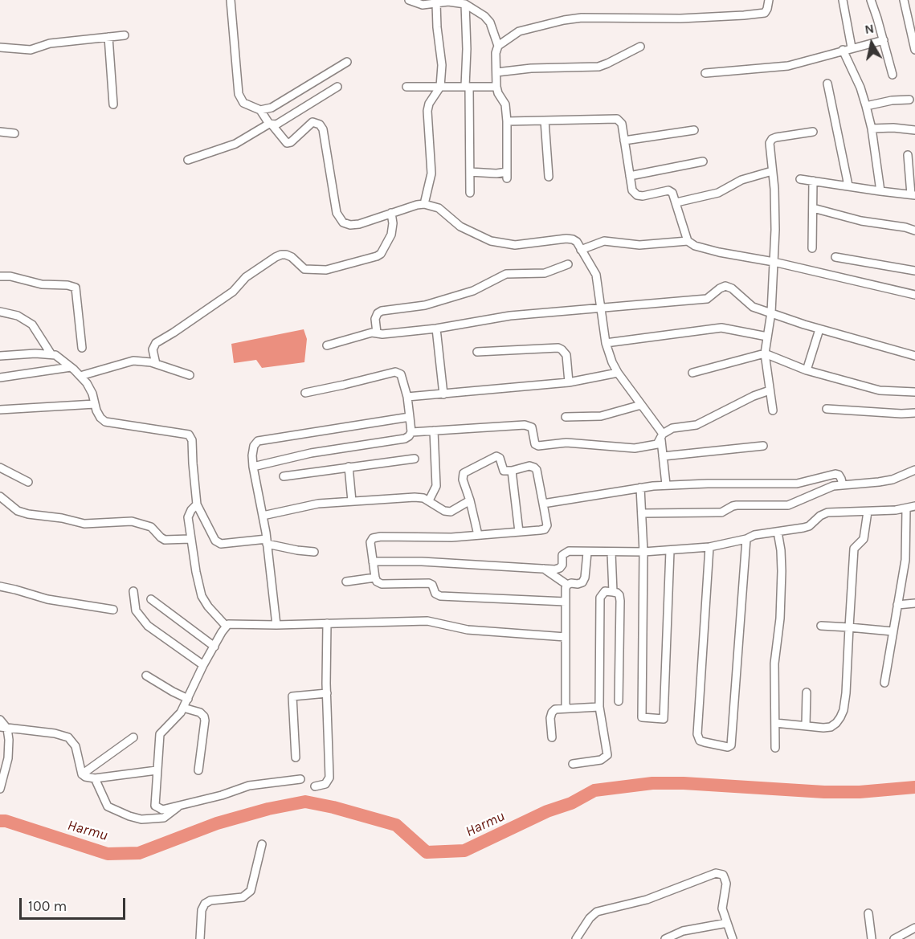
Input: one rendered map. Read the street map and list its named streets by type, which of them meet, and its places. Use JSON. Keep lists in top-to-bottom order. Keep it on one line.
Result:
{"water":["Harmu"],"scale_bar":"100 m","north":"top"}
